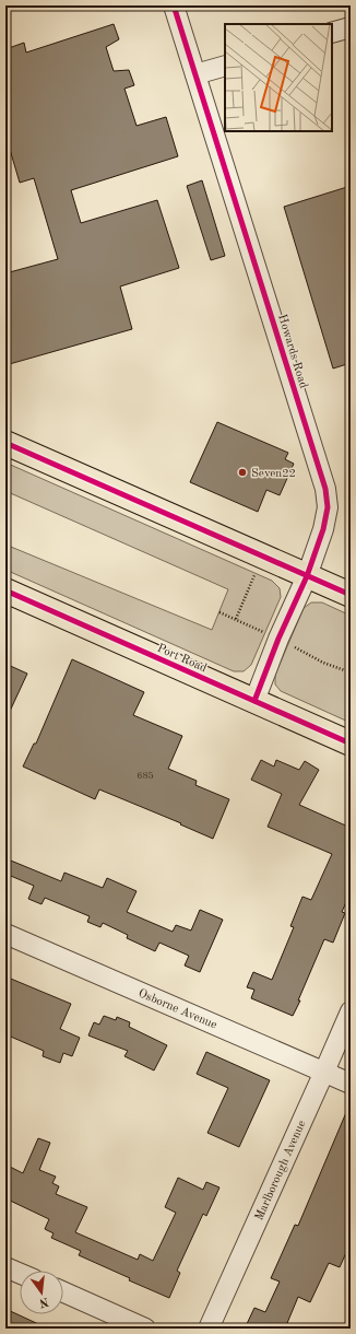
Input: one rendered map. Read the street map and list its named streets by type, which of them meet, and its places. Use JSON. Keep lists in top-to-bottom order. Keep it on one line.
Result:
{"streets":{"highway":["Port Road"],"street":["Howards Road","Osborne Avenue","Marlborough Avenue"]},"crossings":[["Howards Road","Port Road"],["Osborne Avenue","Marlborough Avenue"]],"places":["Seven22"],"house_numbers":["685"],"north":"bottom"}
